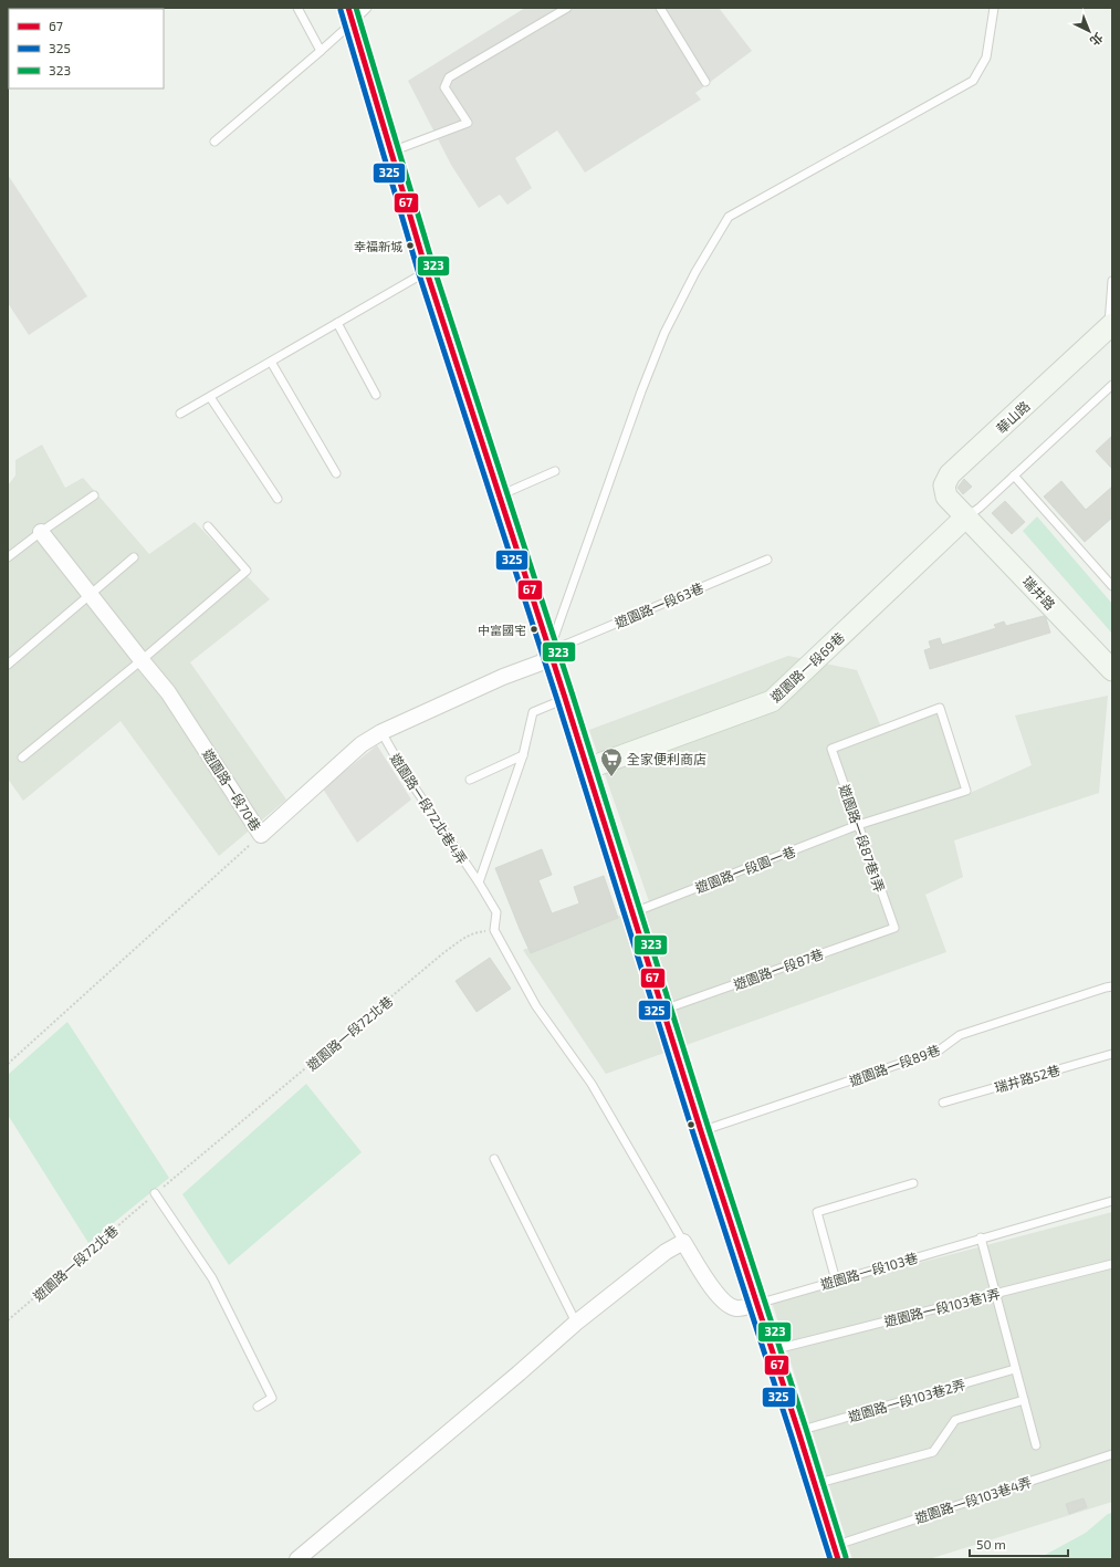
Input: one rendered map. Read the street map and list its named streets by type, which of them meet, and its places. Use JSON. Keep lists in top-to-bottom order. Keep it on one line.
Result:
{"streets":{"street":["華山路","瑞井路","遊園路一段69巷","遊園路一段70巷"],"lane":["遊園路一段63巷","遊園路一段72北巷4弄","遊園路一段87巷1弄","遊園路一段園一巷","遊園路一段87巷","遊園路一段89巷","瑞井路52巷","遊園路一段103巷","遊園路一段103巷1弄","遊園路一段103巷2弄","遊園路一段103巷4弄"],"path":["遊園路一段72北巷"]},"crossings":[["華山路","瑞井路"],["華山路","遊園路一段69巷"],["瑞井路","遊園路一段69巷"],["遊園路一段63巷","遊園路一段70巷"],["遊園路一段70巷","遊園路一段72北巷4弄"],["遊園路一段87巷1弄","遊園路一段園一巷"],["遊園路一段87巷1弄","遊園路一段87巷"]],"places":{"other":["幸福新城","中富國宅"],"supermarket":["全家便利商店"]},"lines":["transit line 67","transit line 323","transit line 325"],"legend":["67","325","323"],"scale_bar":"50 m","north":"bottom right"}
